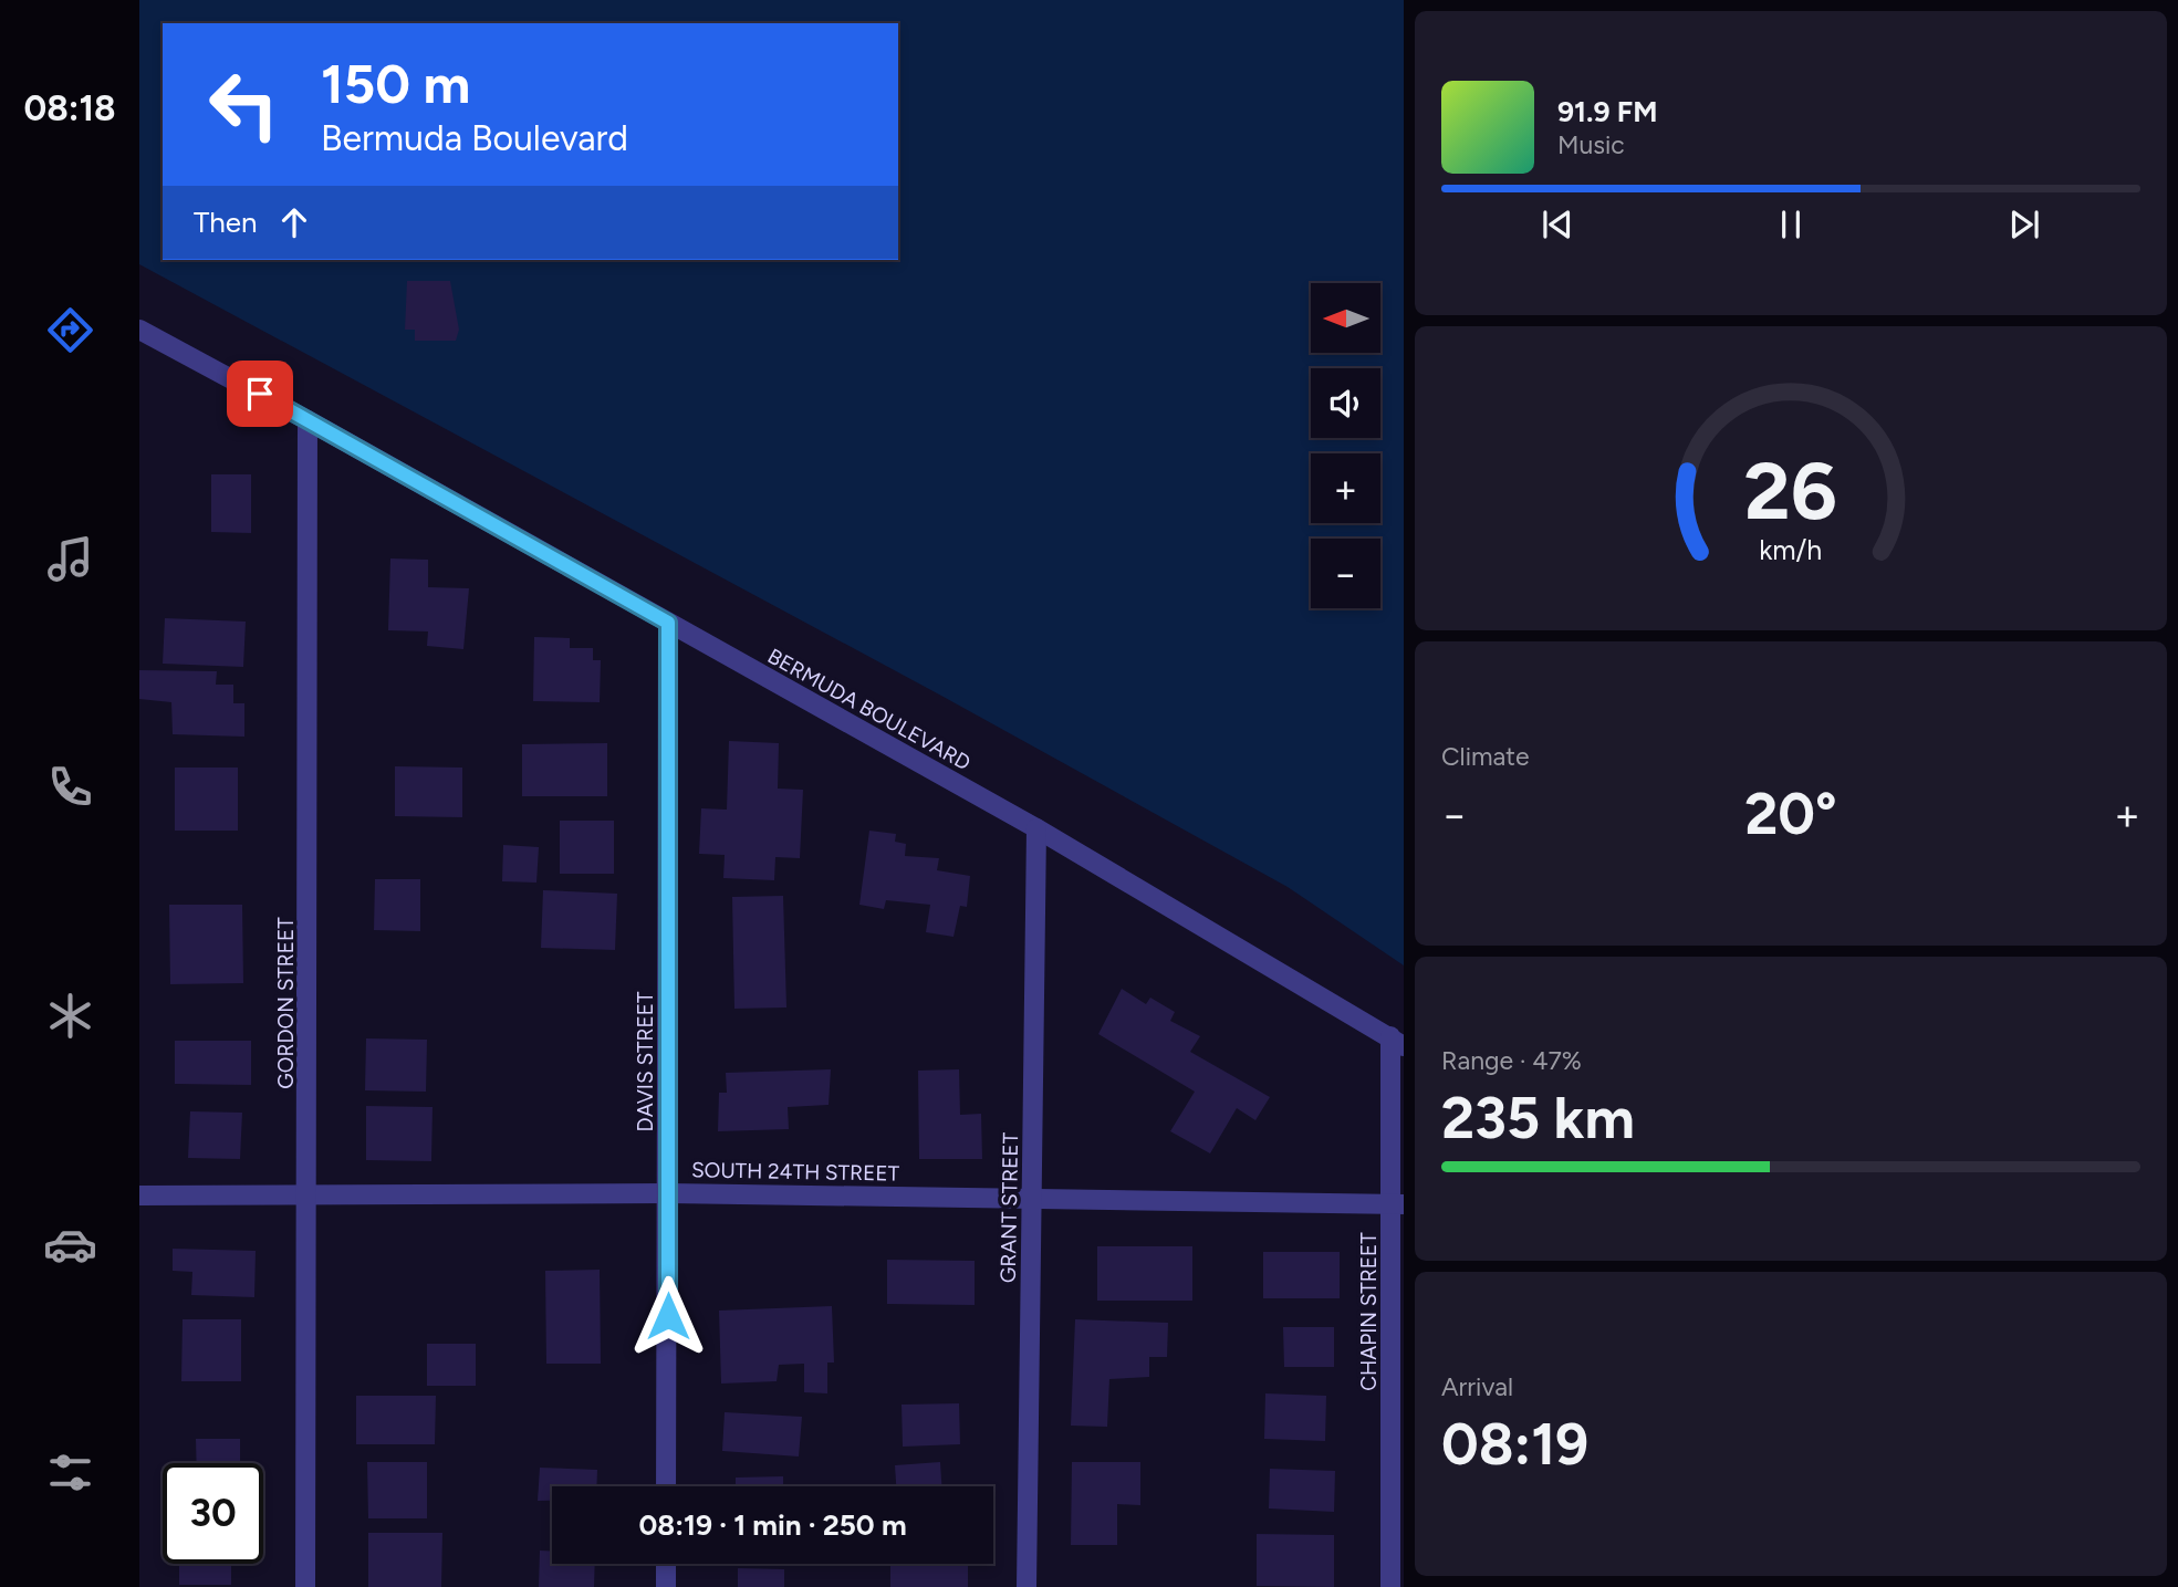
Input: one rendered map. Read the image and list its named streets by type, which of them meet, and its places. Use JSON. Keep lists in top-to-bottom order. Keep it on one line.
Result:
{"streets":{"street":["BERMUDA BOULEVARD","GORDON STREET","DAVIS STREET","SOUTH 24TH STREET","GRANT STREET","CHAPIN STREET"]},"crossings":[["BERMUDA BOULEVARD","GORDON STREET"],["BERMUDA BOULEVARD","DAVIS STREET"],["BERMUDA BOULEVARD","GRANT STREET"],["BERMUDA BOULEVARD","CHAPIN STREET"],["GORDON STREET","SOUTH 24TH STREET"],["DAVIS STREET","SOUTH 24TH STREET"],["SOUTH 24TH STREET","GRANT STREET"],["SOUTH 24TH STREET","CHAPIN STREET"]],"north":"left","page":{"tabs":"08:18","turn":["150 m","Bermuda Boulevard"],"song":["91.9 FM","Music"],"then":"Then","map_buttons":["+","−"],"tile":["Climate",["Range · 47%","235 km"],["Arrival","08:19"]],"heat":["−","20°","+"],"limit":"30","trip":"08:19 · 1 min · 250 m","gauge":["26","km/h"]}}
